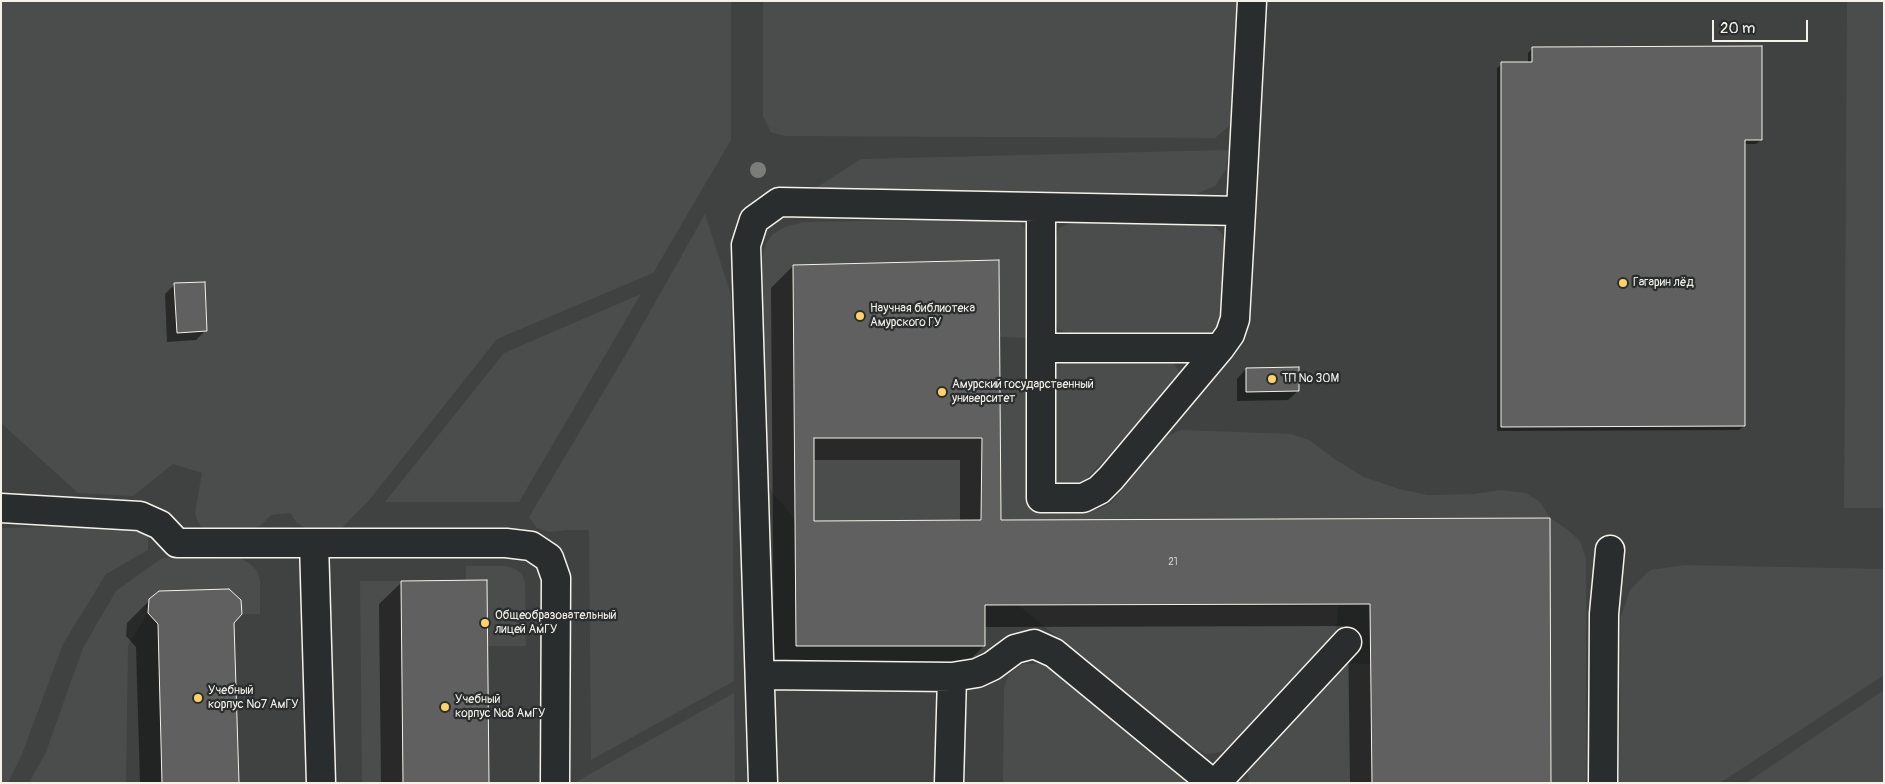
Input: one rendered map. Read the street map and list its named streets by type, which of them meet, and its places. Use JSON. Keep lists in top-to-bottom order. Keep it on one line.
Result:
{"places":["Гагарин лёд","Научная библиотека Амурского ГУ","ТП № 30М","Амурский государственный университет","Общеобразовательный лицей АмГУ","Учебный корпус №7 АмГУ","Учебный корпус №8 АмГУ"],"house_numbers":["21"],"scale_bar":"20 m"}
